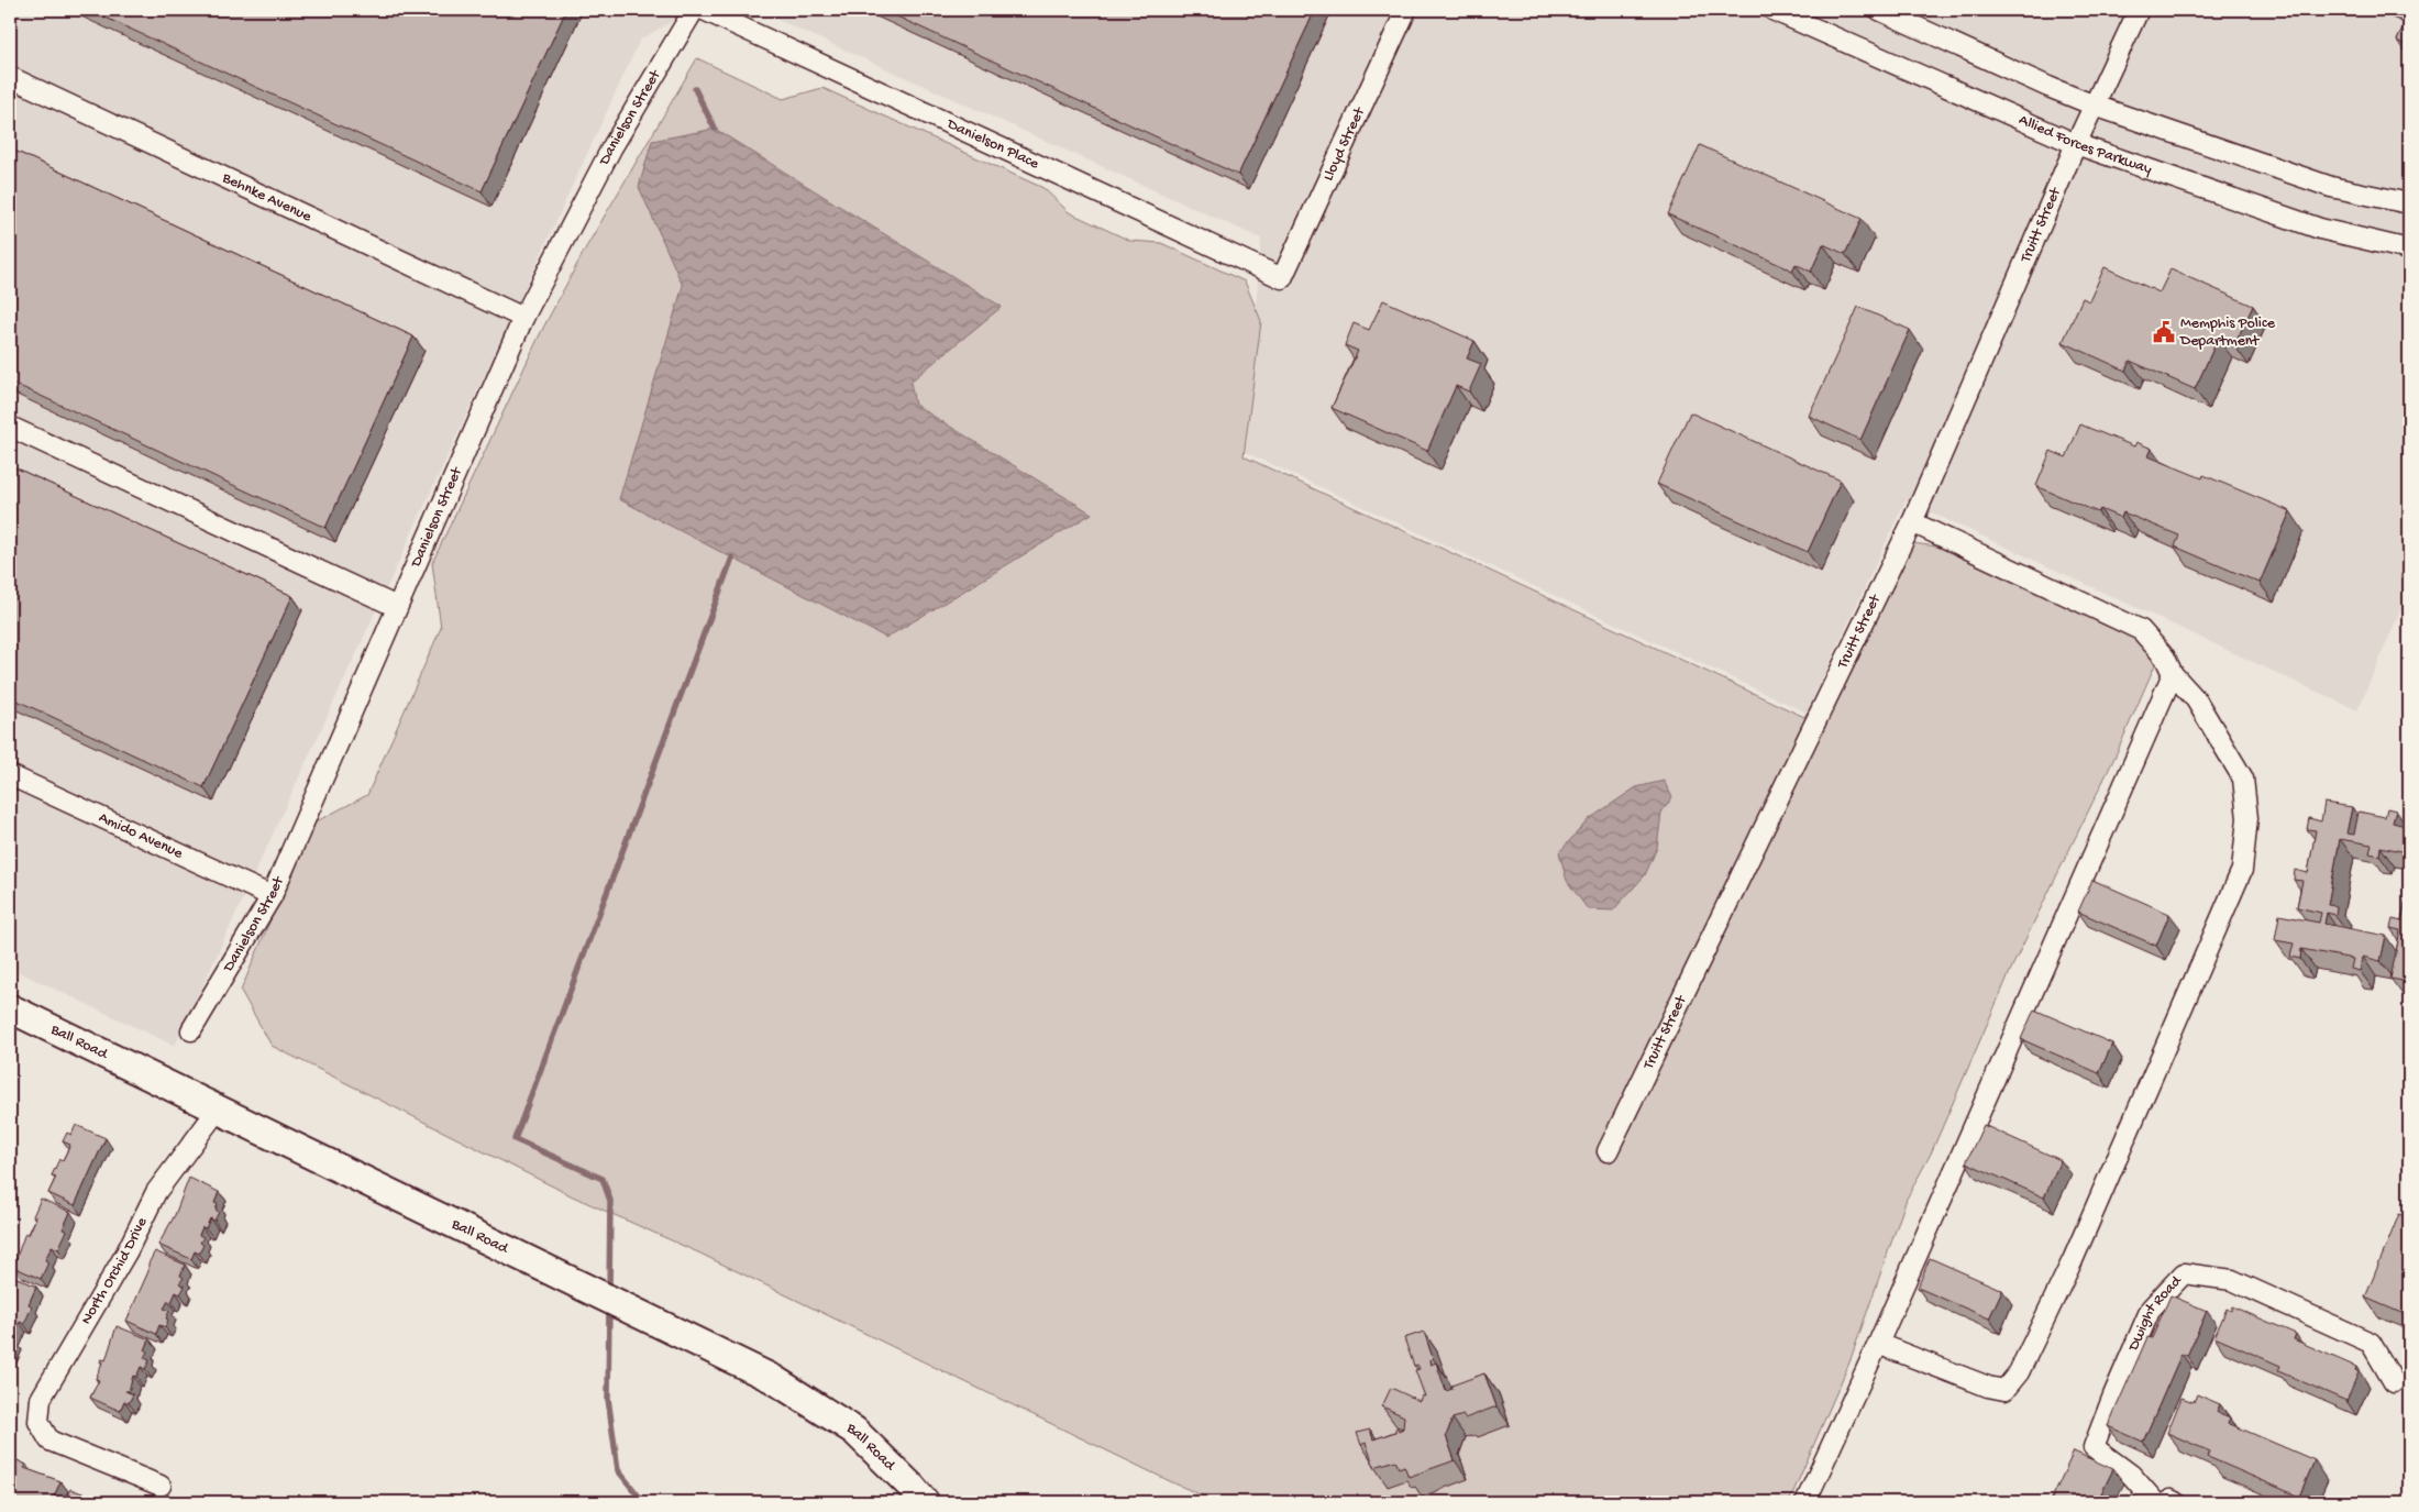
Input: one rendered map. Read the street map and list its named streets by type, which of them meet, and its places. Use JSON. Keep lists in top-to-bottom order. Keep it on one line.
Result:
{"streets":{"main road":["Ball Road"],"street":["Danielson Street","Danielson Place","Lloyd Street","Allied Forces Parkway","Behnke Avenue","Truitt Street","Amido Avenue","North Orchid Drive","Dwight Road"]},"crossings":[["Danielson Street","Behnke Avenue"],["Danielson Street","Amido Avenue"],["Danielson Place","Lloyd Street"],["Allied Forces Parkway","Truitt Street"],["Ball Road","North Orchid Drive"]],"places":{"public building":["Memphis Police Department"]}}
